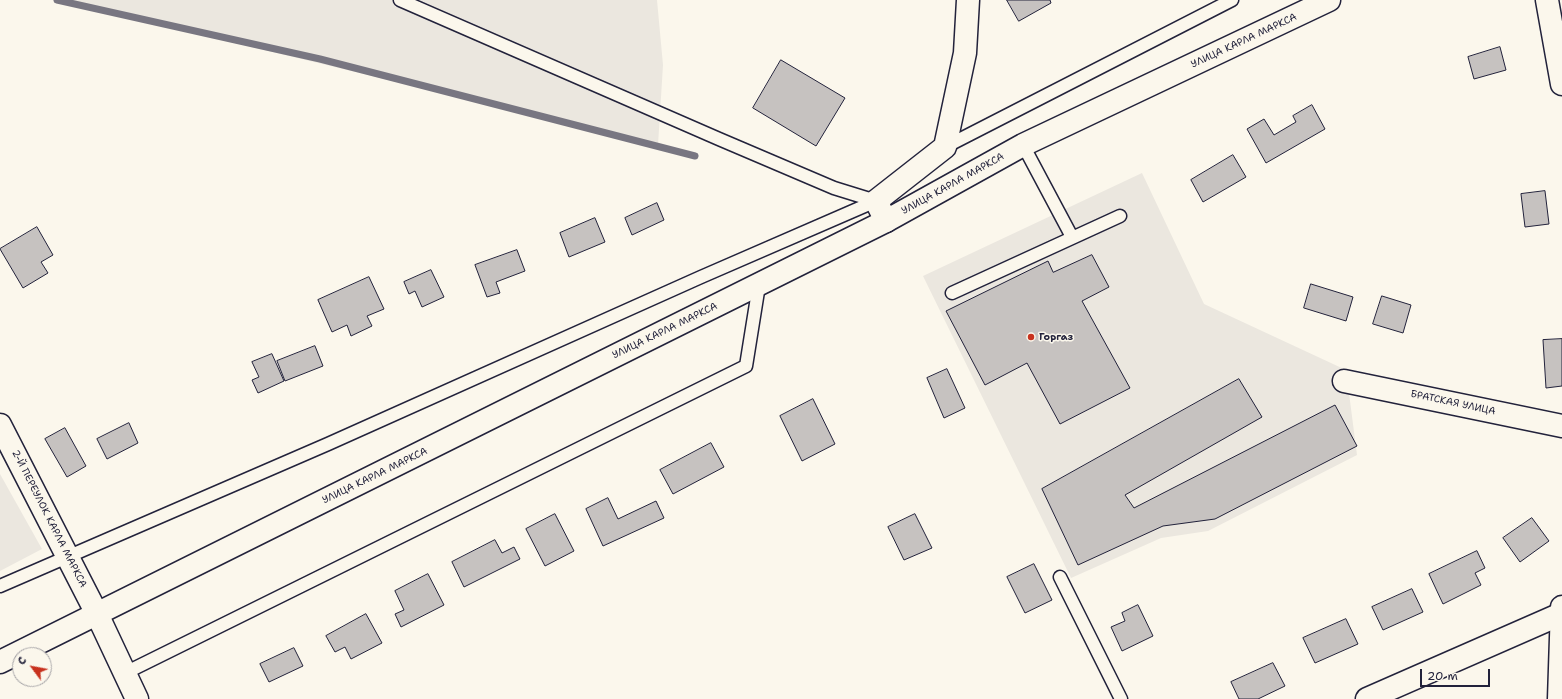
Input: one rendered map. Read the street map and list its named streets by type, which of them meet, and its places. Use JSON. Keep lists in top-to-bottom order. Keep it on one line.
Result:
{"streets":{"main road":["УЛИЦА КАРЛА МАРКСА","БРАТСКАЯ УЛИЦА","2-Й ПЕРЕУЛОК КАРЛА МАРКСА"]},"crossings":[["УЛИЦА КАРЛА МАРКСА","2-Й ПЕРЕУЛОК КАРЛА МАРКСА"]],"places":["Горгаз"],"scale_bar":"20 m","north":"top left"}
